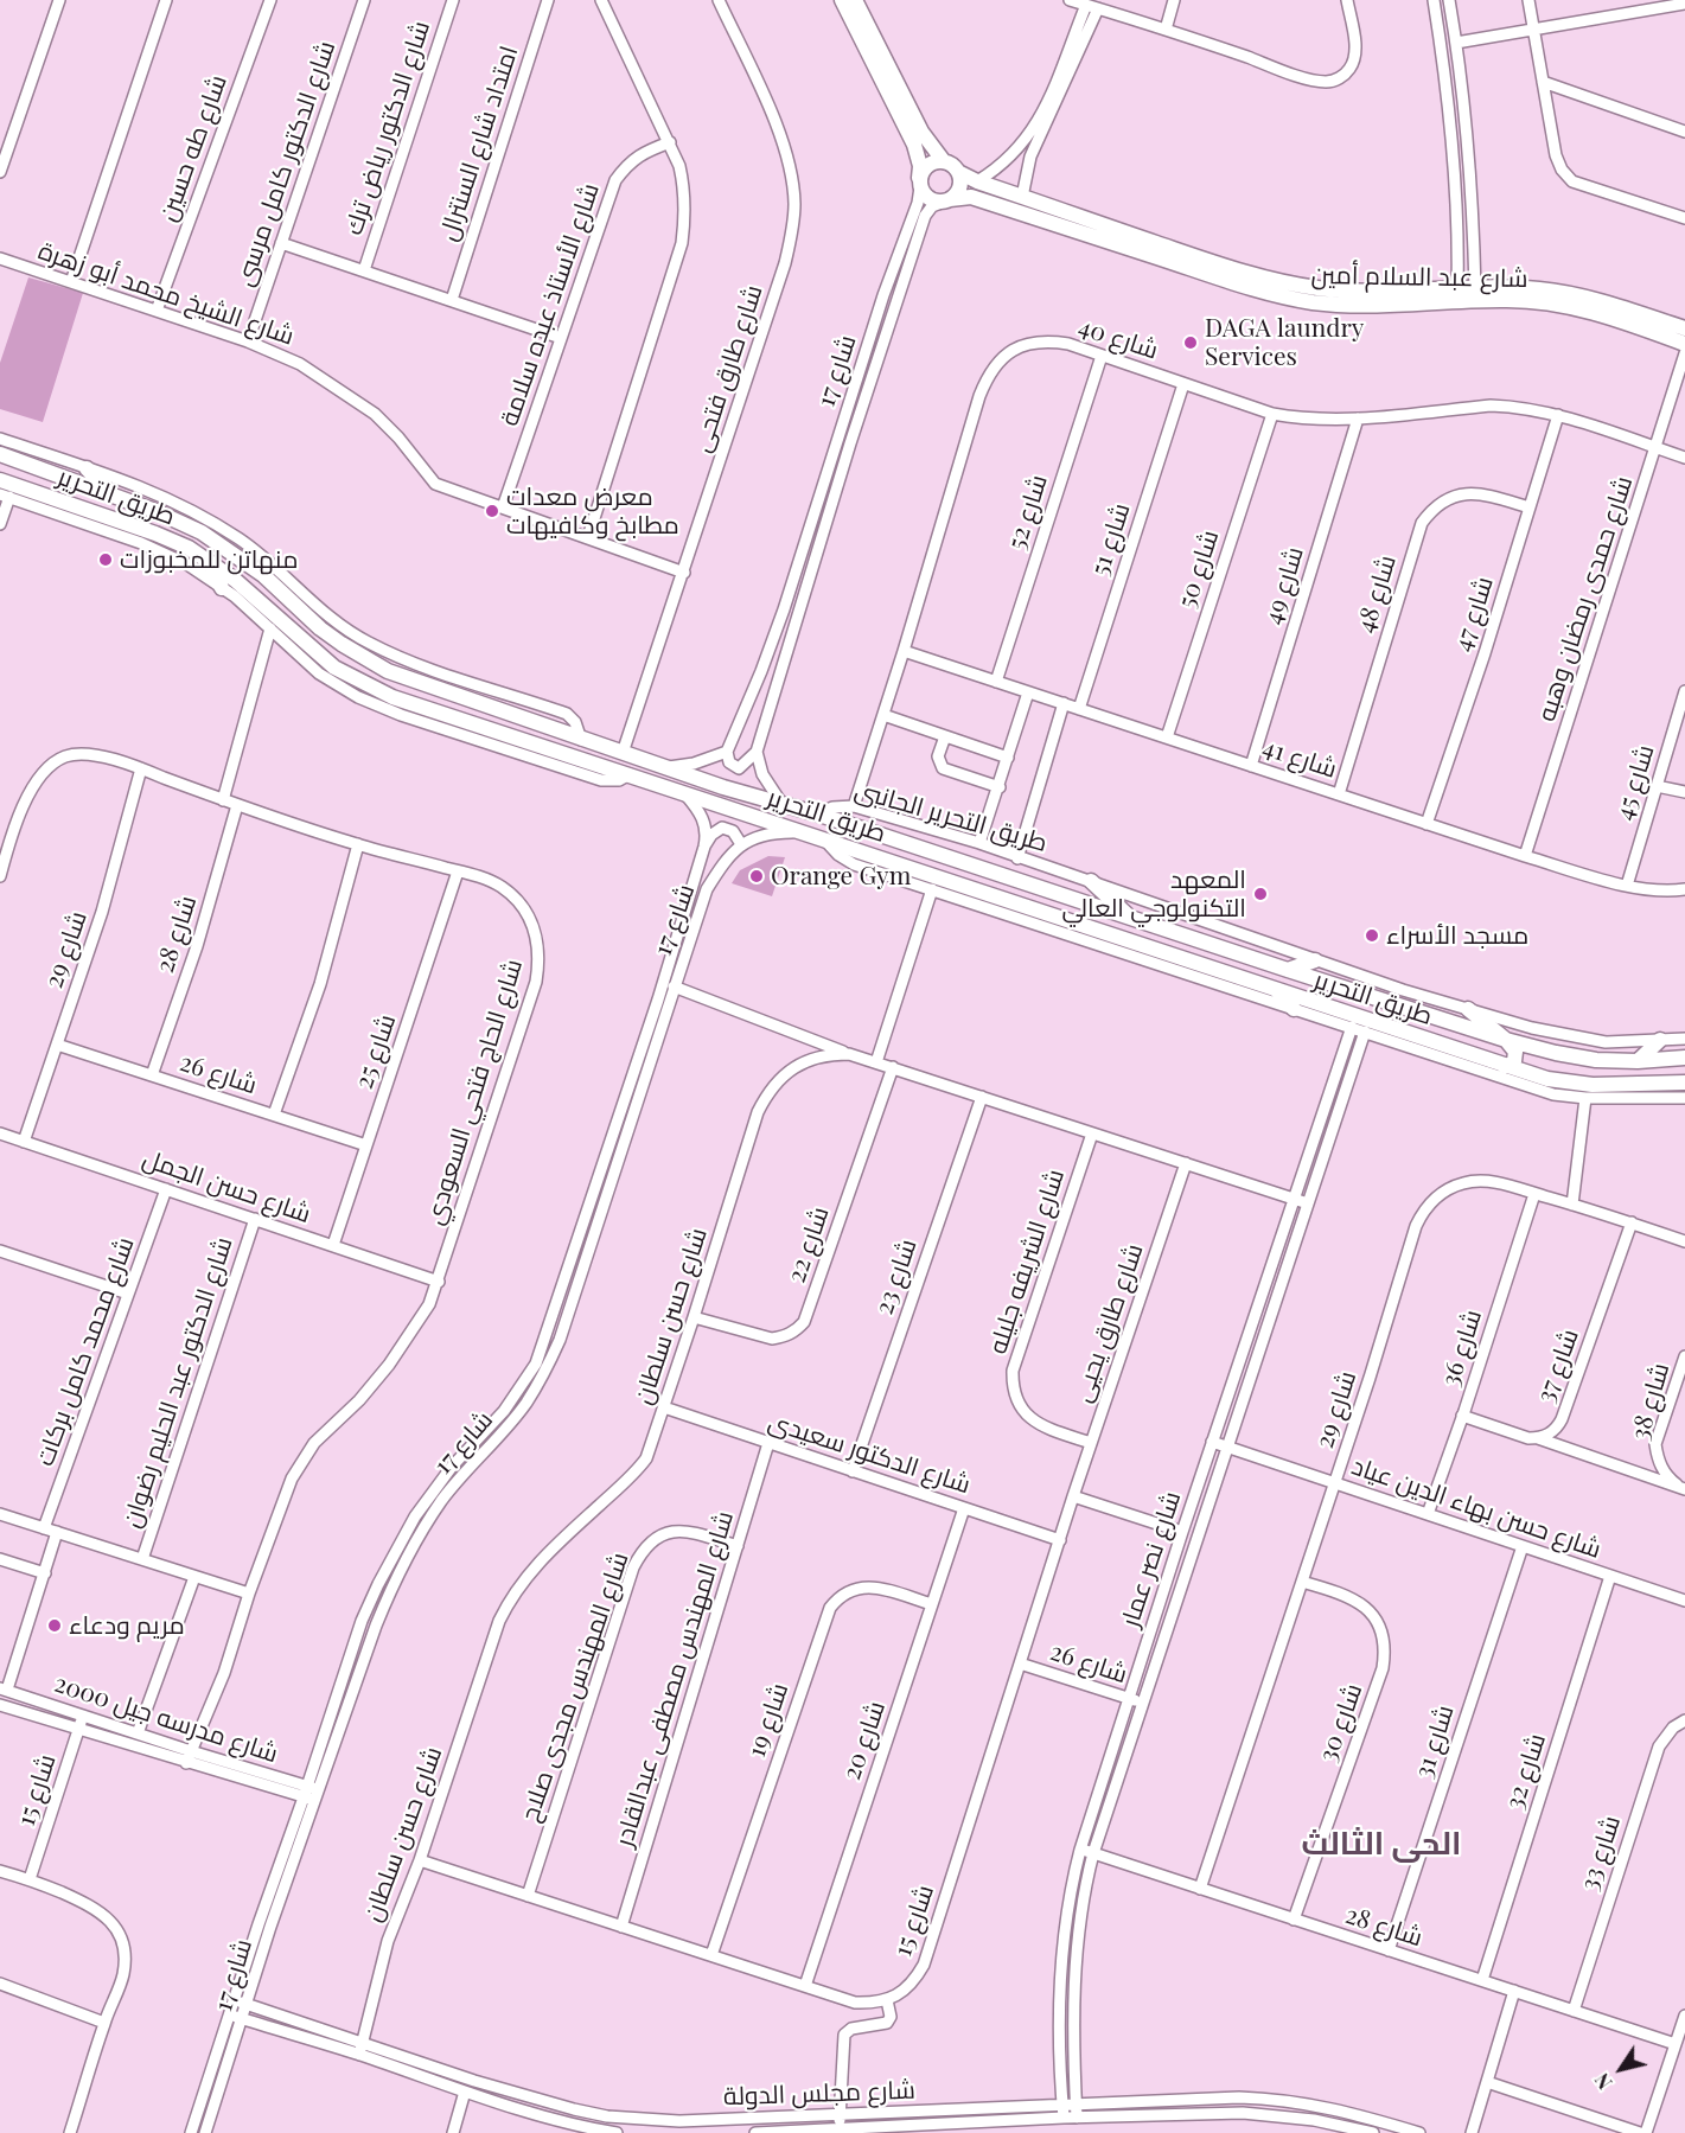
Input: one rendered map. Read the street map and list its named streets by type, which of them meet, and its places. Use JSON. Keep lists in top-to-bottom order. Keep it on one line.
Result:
{"streets":{"street":["شارع الدكتور رياض ترك","امتداد شارع السنترال","شارع طه حسين","شارع الدكتور كامل مرسى","شارع عبد السلام أمين","شارع الشيخ محمد أبو زهرة","شارع الأستاذ عبده سلامة","شارع 40","شارع طارق فتحى","شارع 17","طريق التحرير","شارع 52","شارع 51","شارع 50","شارع 49","شارع 48","شارع حمدى رمضان وهبه","شارع 47","شارع 41","شارع 45","طريق التحرير الجانبى","شارع 28","شارع 29","شارع 25","شارع 26","شارع الحاج فتحي السعودي","شارع حسن الجمل","شارع 22","شارع الشريفه جليله","شارع 23","شارع حسن سلطان","شارع طارق يحيى","شارع 36","شارع محمد كامل بركات","شارع 37","شارع الدكتور عبد الحليم رضوان","شارع 38","شارع الدكتور سعيدى","شارع حسن بهاء الدين عياد","شارع نصر عمار","شارع المهندس مصطفى عبدالقادر","شارع المهندس مجدى صلاح","شارع مدرسه جيل 2000","شارع 19","شارع 30","شارع 20","شارع 31","شارع 32","شارع 15","شارع 33","شارع مجلس الدولة"]},"crossings":[["شارع طه حسين","شارع الشيخ محمد أبو زهرة"],["شارع الدكتور كامل مرسى","شارع الشيخ محمد أبو زهرة"],["شارع عبد السلام أمين","شارع 17"],["شارع الشيخ محمد أبو زهرة","شارع الأستاذ عبده سلامة"],["شارع الشيخ محمد أبو زهرة","شارع طارق فتحى"],["شارع 40","شارع 52"],["شارع 40","شارع 51"],["شارع 40","شارع 50"],["شارع 40","شارع 49"],["شارع 40","شارع حمدى رمضان وهبه"],["شارع 40","شارع 47"],["شارع 40","شارع 41"],["شارع 40","طريق التحرير الجانبى"],["شارع طارق فتحى","طريق التحرير"],["شارع 17","طريق التحرير"],["شارع 17","شارع مدرسه جيل 2000"],["شارع 17","شارع مجلس الدولة"],["طريق التحرير","طريق التحرير الجانبى"],["شارع 52","شارع 41"],["شارع 51","شارع 41"],["شارع 50","شارع 41"],["شارع 49","شارع 41"],["شارع 48","شارع 47"],["شارع 48","شارع 41"],["شارع حمدى رمضان وهبه","شارع 41"],["شارع 47","شارع 41"],["شارع 41","شارع 45"],["شارع 28","شارع 29"],["شارع 28","شارع 26"],["شارع 28","شارع الحاج فتحي السعودي"],["شارع 28","شارع نصر عمار"],["شارع 28","شارع 30"],["شارع 28","شارع 31"],["شارع 28","شارع 32"],["شارع 28","شارع 33"],["شارع 29","شارع 26"],["شارع 29","شارع الحاج فتحي السعودي"],["شارع 29","شارع حسن الجمل"],["شارع 29","شارع 36"],["شارع 29","شارع 37"],["شارع 29","شارع حسن بهاء الدين عياد"],["شارع 29","شارع 30"],["شارع 25","شارع 26"],["شارع 25","شارع الحاج فتحي السعودي"],["شارع 25","شارع حسن الجمل"],["شارع 26","شارع نصر عمار"],["شارع 26","شارع 15"],["شارع الحاج فتحي السعودي","شارع حسن الجمل"],["شارع الحاج فتحي السعودي","شارع مدرسه جيل 2000"],["شارع حسن الجمل","شارع محمد كامل بركات"],["شارع حسن الجمل","شارع الدكتور عبد الحليم رضوان"],["شارع 22","شارع حسن سلطان"],["شارع الشريفه جليله","شارع حسن سلطان"],["شارع الشريفه جليله","شارع طارق يحيى"],["شارع 23","شارع حسن سلطان"],["شارع 23","شارع الدكتور سعيدى"],["شارع حسن سلطان","شارع طارق يحيى"],["شارع حسن سلطان","شارع الدكتور سعيدى"],["شارع حسن سلطان","شارع نصر عمار"],["شارع حسن سلطان","شارع مجلس الدولة"],["شارع طارق يحيى","شارع 15"],["شارع 36","شارع 37"],["شارع 36","شارع حسن بهاء الدين عياد"],["شارع الدكتور سعيدى","شارع المهندس مصطفى عبدالقادر"],["شارع الدكتور سعيدى","شارع 20"],["شارع الدكتور سعيدى","شارع 15"],["شارع حسن بهاء الدين عياد","شارع نصر عمار"],["شارع حسن بهاء الدين عياد","شارع 31"],["شارع حسن بهاء الدين عياد","شارع 32"],["شارع نصر عمار","شارع مجلس الدولة"],["شارع المهندس مصطفى عبدالقادر","شارع المهندس مجدى صلاح"],["شارع مدرسه جيل 2000","شارع 15"],["شارع 19","شارع 20"]],"districts":["الحى الثالث"],"places":["DAGA laundry Services","معرض معدات مطابخ وكافيهات","منهاتن للمخبوزات","Orange Gym","المعهد التكنولوجي العالي","مسجد الأسراء","مريم ودعاء"],"north":"bottom left"}
